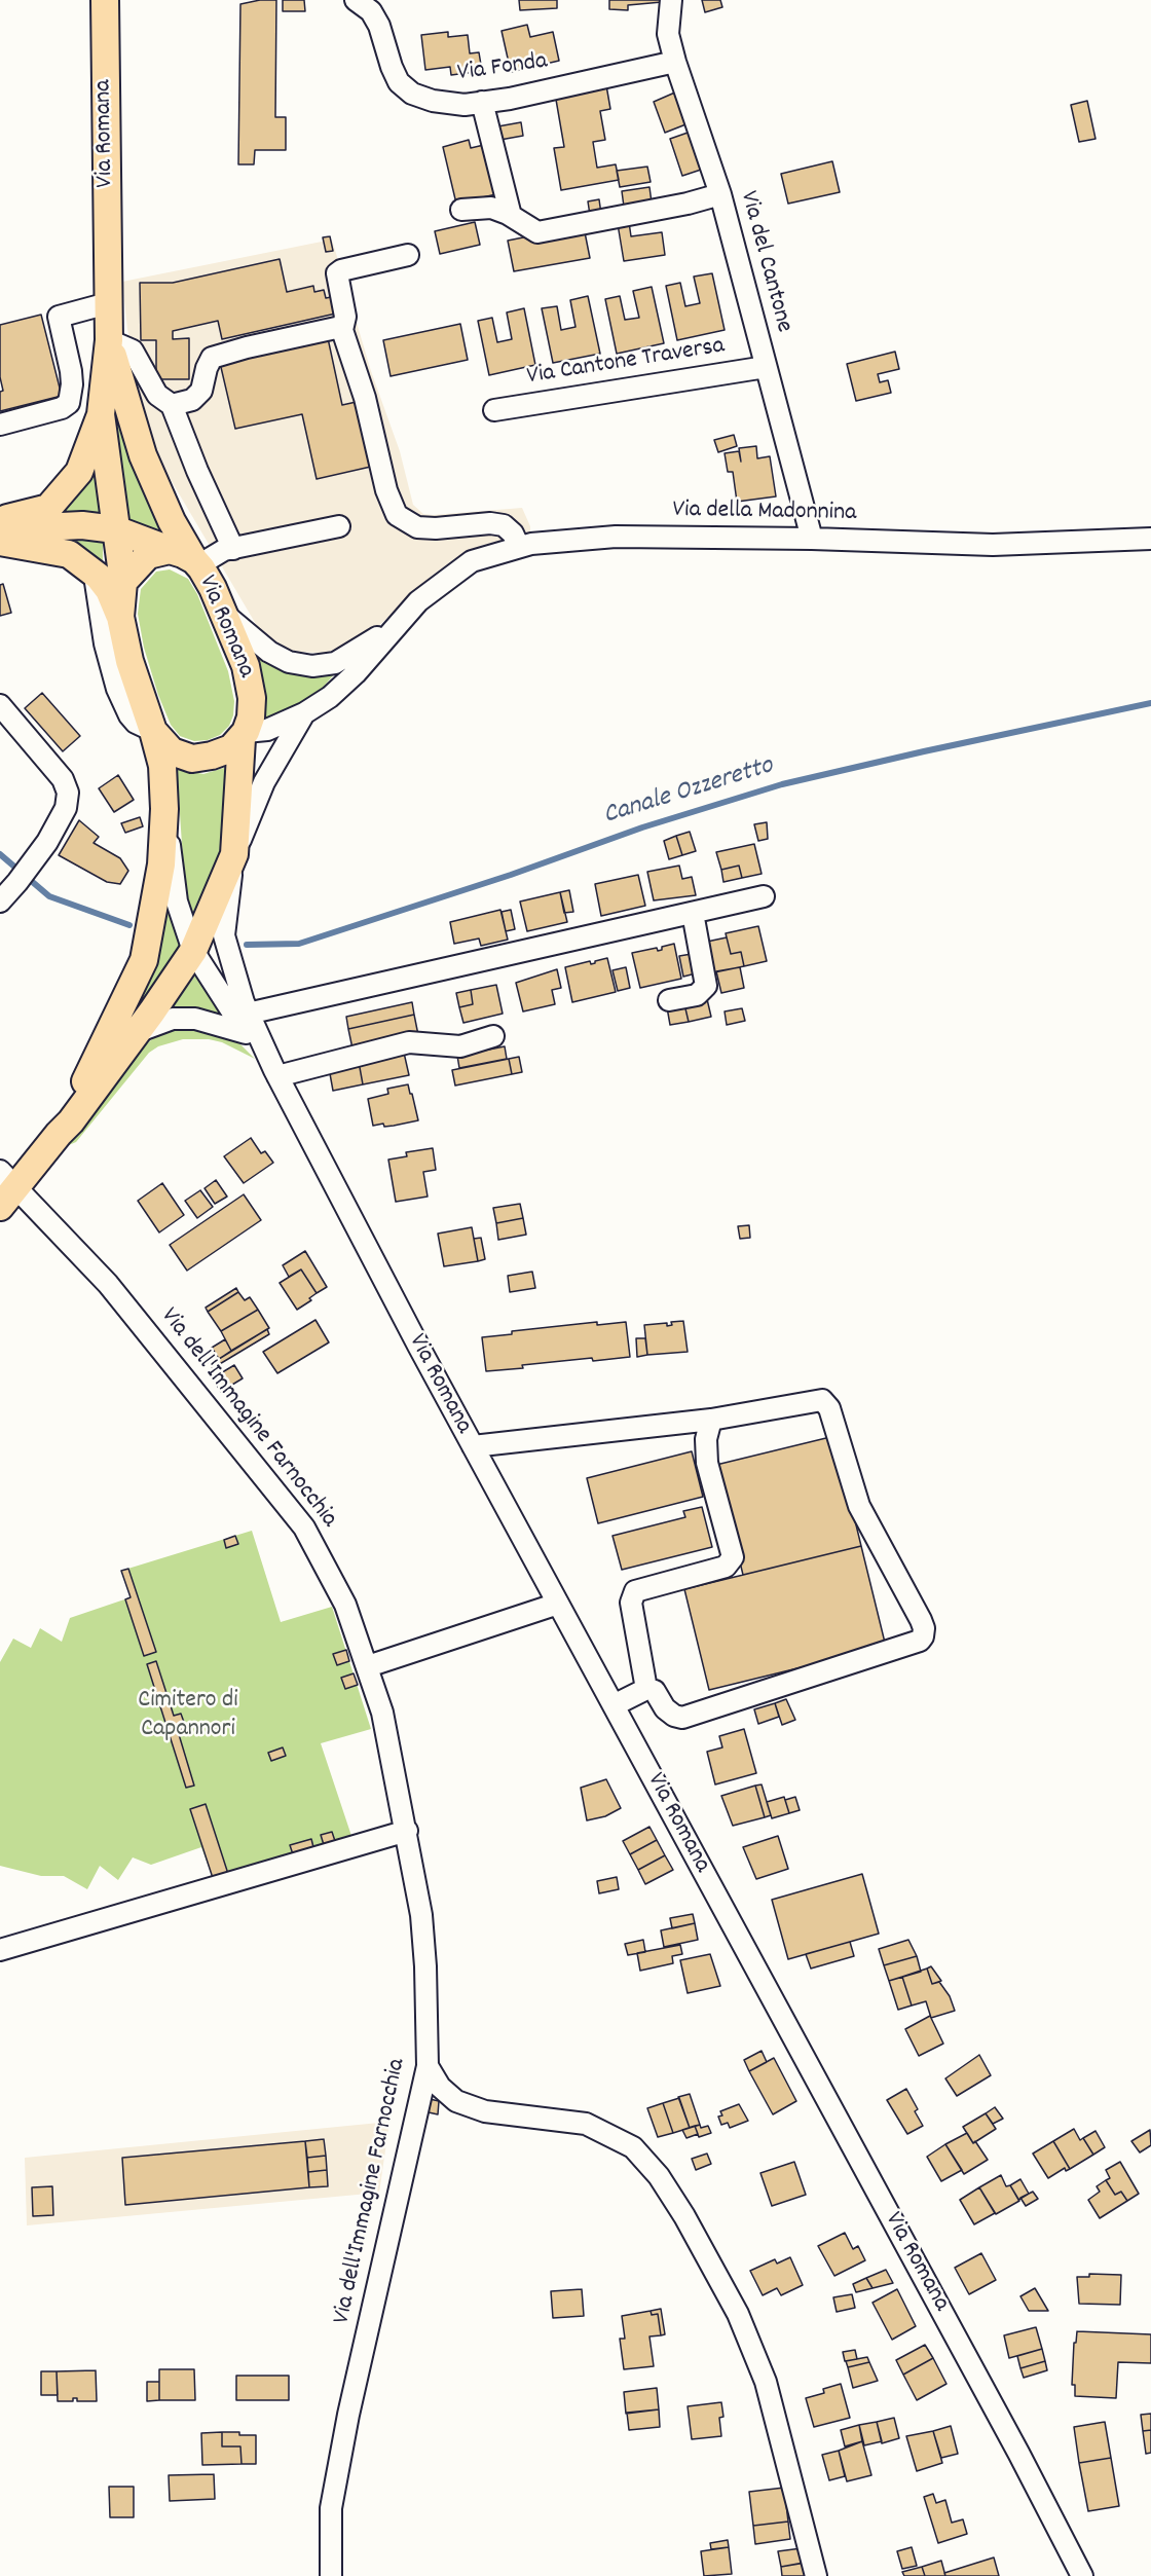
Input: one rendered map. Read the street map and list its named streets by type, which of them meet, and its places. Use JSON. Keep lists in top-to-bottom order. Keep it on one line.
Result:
{"streets":{"main road":["Via Romana"],"street":["Via Fonda","Via del Cantone","Via Cantone Traversa","Via della Madonnina","Via dell'Immagine Farnocchia"]},"crossings":[["Via Fonda","Via del Cantone"],["Via del Cantone","Via Cantone Traversa"],["Via del Cantone","Via della Madonnina"]],"water":["Canale Ozzeretto"],"parks":["Cimitero di Capannori"]}
